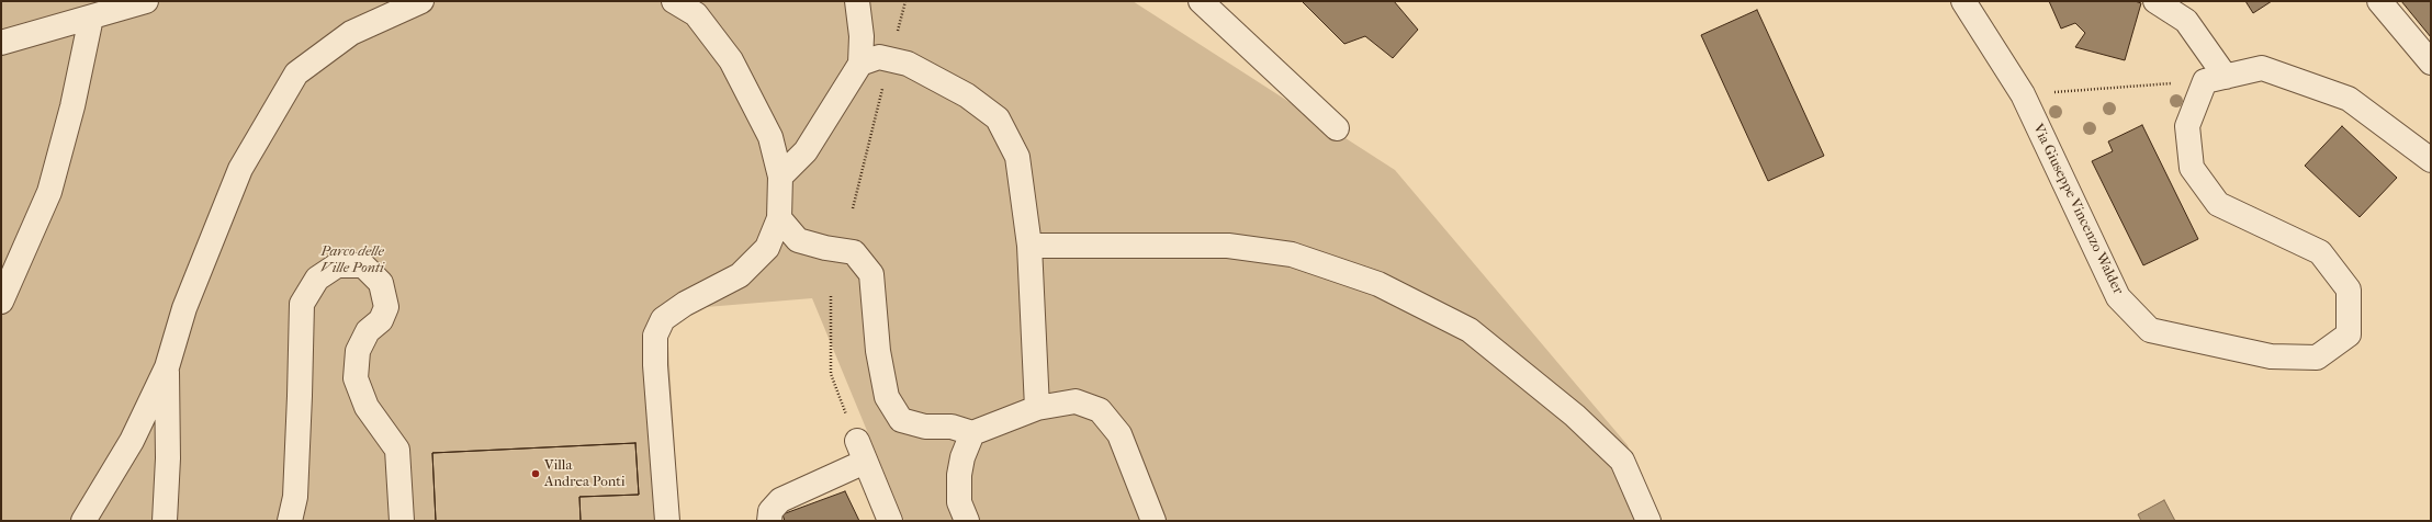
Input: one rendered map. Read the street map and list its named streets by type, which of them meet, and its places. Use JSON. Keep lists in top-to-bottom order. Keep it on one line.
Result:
{"streets":{"street":["Via Giuseppe Vincenzo Walder"]},"parks":["Parco delle Ville Ponti"],"places":["Villa Andrea Ponti"]}
